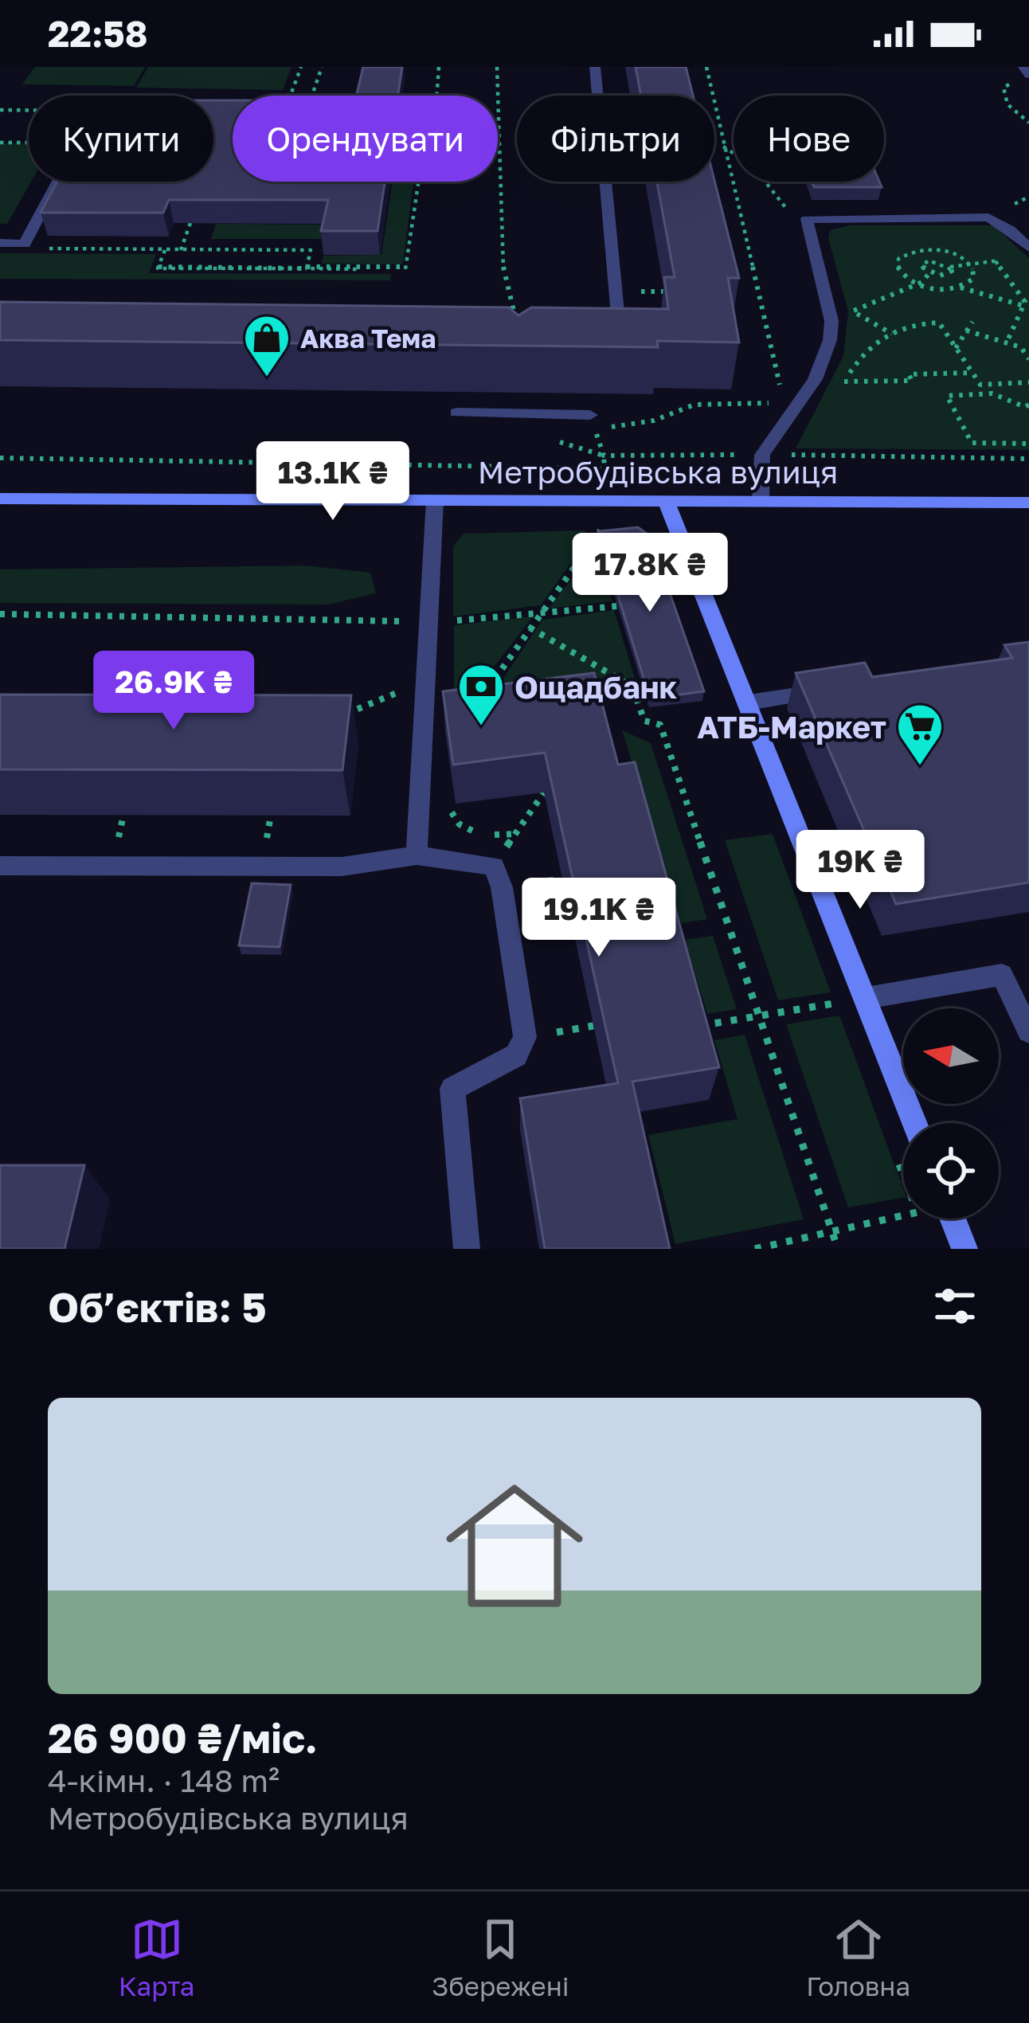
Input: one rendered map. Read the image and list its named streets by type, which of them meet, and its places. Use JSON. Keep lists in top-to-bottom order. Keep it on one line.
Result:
{"streets":{"main road":["Метробудівська вулиця"]},"places":{"shop":["Аква Тема"],"bank":["Ощадбанк"],"supermarket":["АТБ-Маркет"]},"north":"left","page":{"status":"22:58","chip":["Купити","Орендувати","Фільтри","Нове"],"price":["13.1K ₴","17.8K ₴","26.9K ₴","19K ₴","19.1K ₴"],"heading":"Об’єктів: 5","list":[{"name":"26 900 ₴/міс.","note":"4-кімн. · 148 m² · Метробудівська вулиця"}],"tabs":["Карта","Збережені","Головна"]}}
